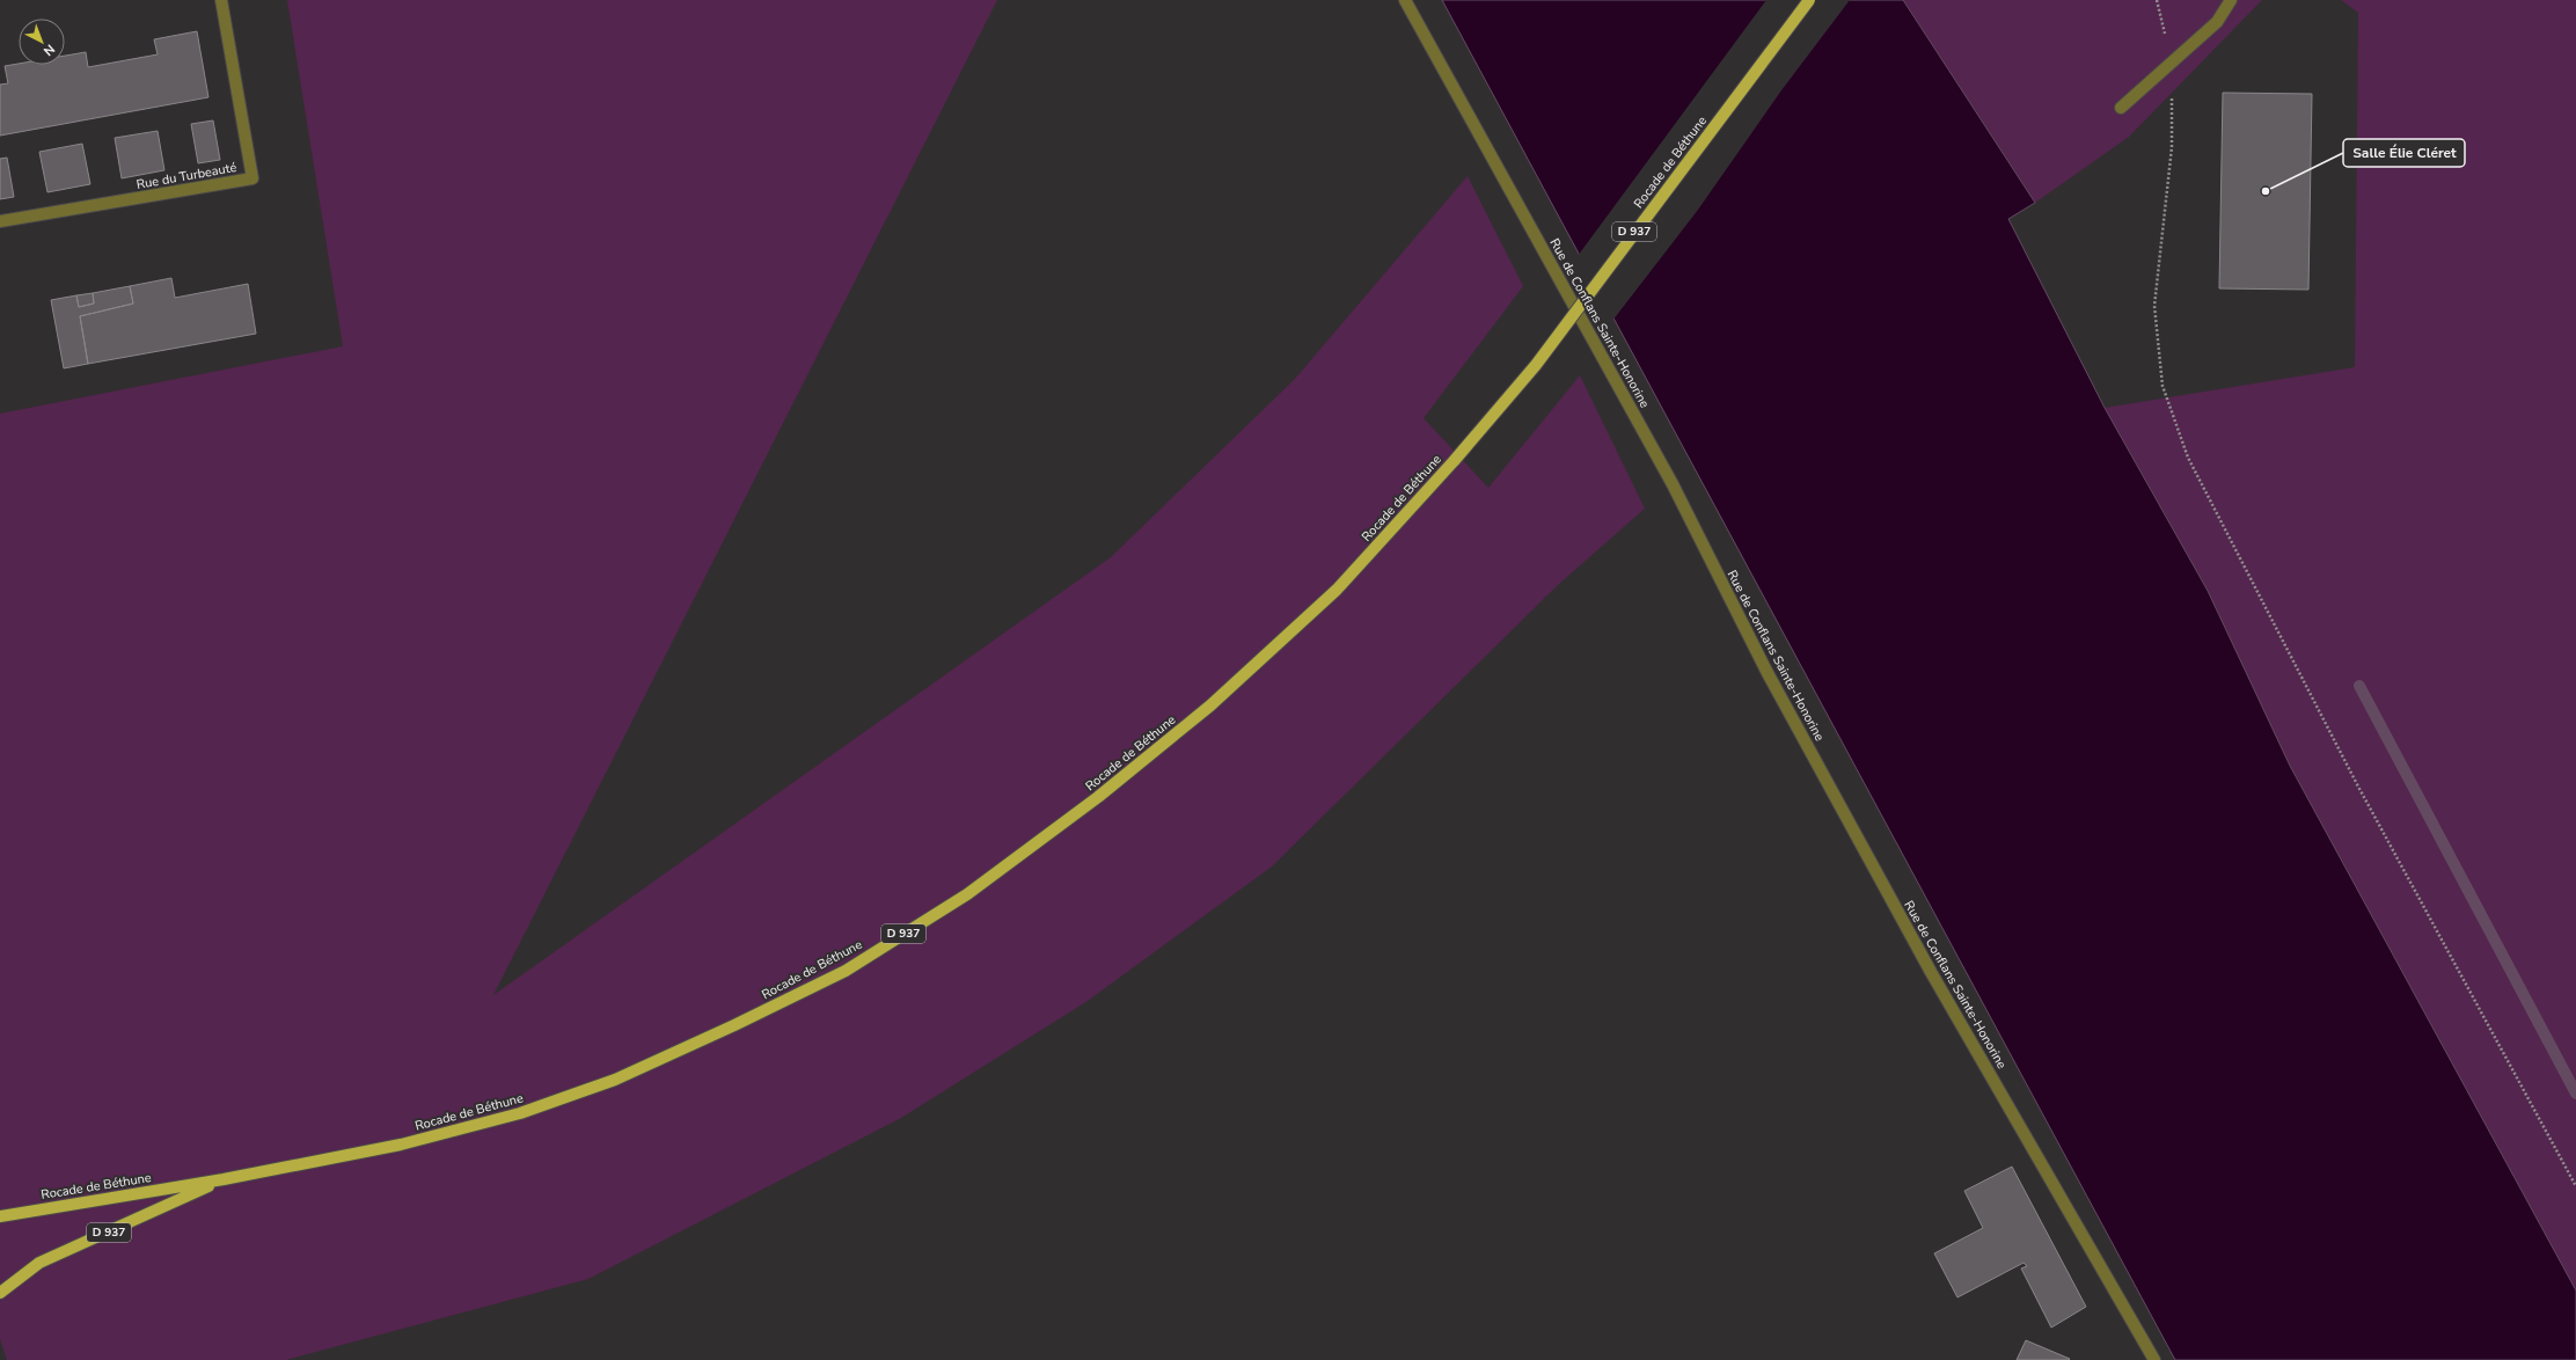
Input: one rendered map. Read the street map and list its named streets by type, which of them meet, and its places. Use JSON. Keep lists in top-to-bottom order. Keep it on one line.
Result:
{"streets":{"main road":["Rocade de Béthune","D 937"],"street":["Rue du Turbeauté","Rue de Conflans Sainte-Honorine"]},"places":["Salle Élie Cléret"],"north":"bottom right"}
